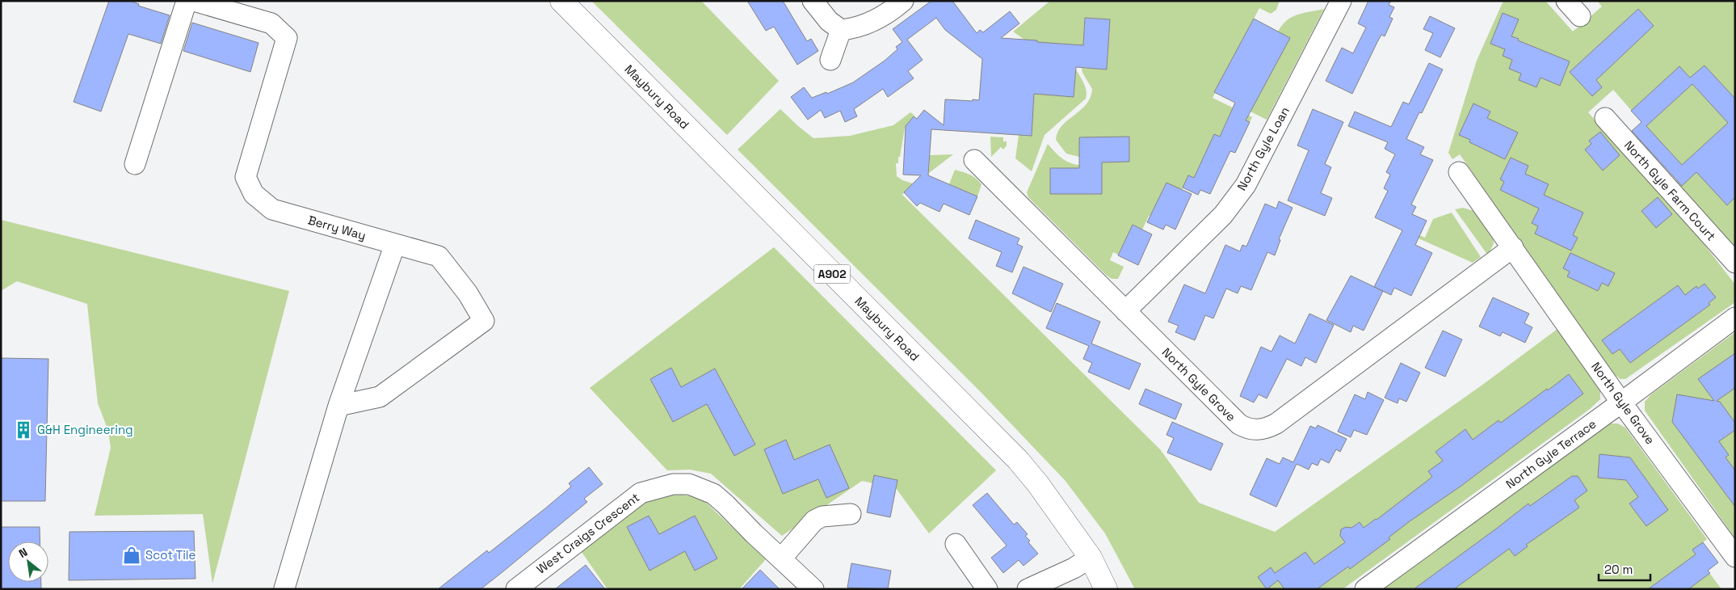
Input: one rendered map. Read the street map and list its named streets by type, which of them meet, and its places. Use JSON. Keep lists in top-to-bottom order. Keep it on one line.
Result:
{"streets":{"main road":["Maybury Road","A902"],"street":["North Gyle Loan","North Gyle Farm Court","Berry Way","North Gyle Grove","North Gyle Terrace","West Craigs Crescent"]},"crossings":[["North Gyle Loan","North Gyle Grove"],["North Gyle Grove","North Gyle Terrace"]],"places":{"building":["G&H Engineering"],"shop":["Scot Tile"]},"scale_bar":"20 m","north":"top left"}
